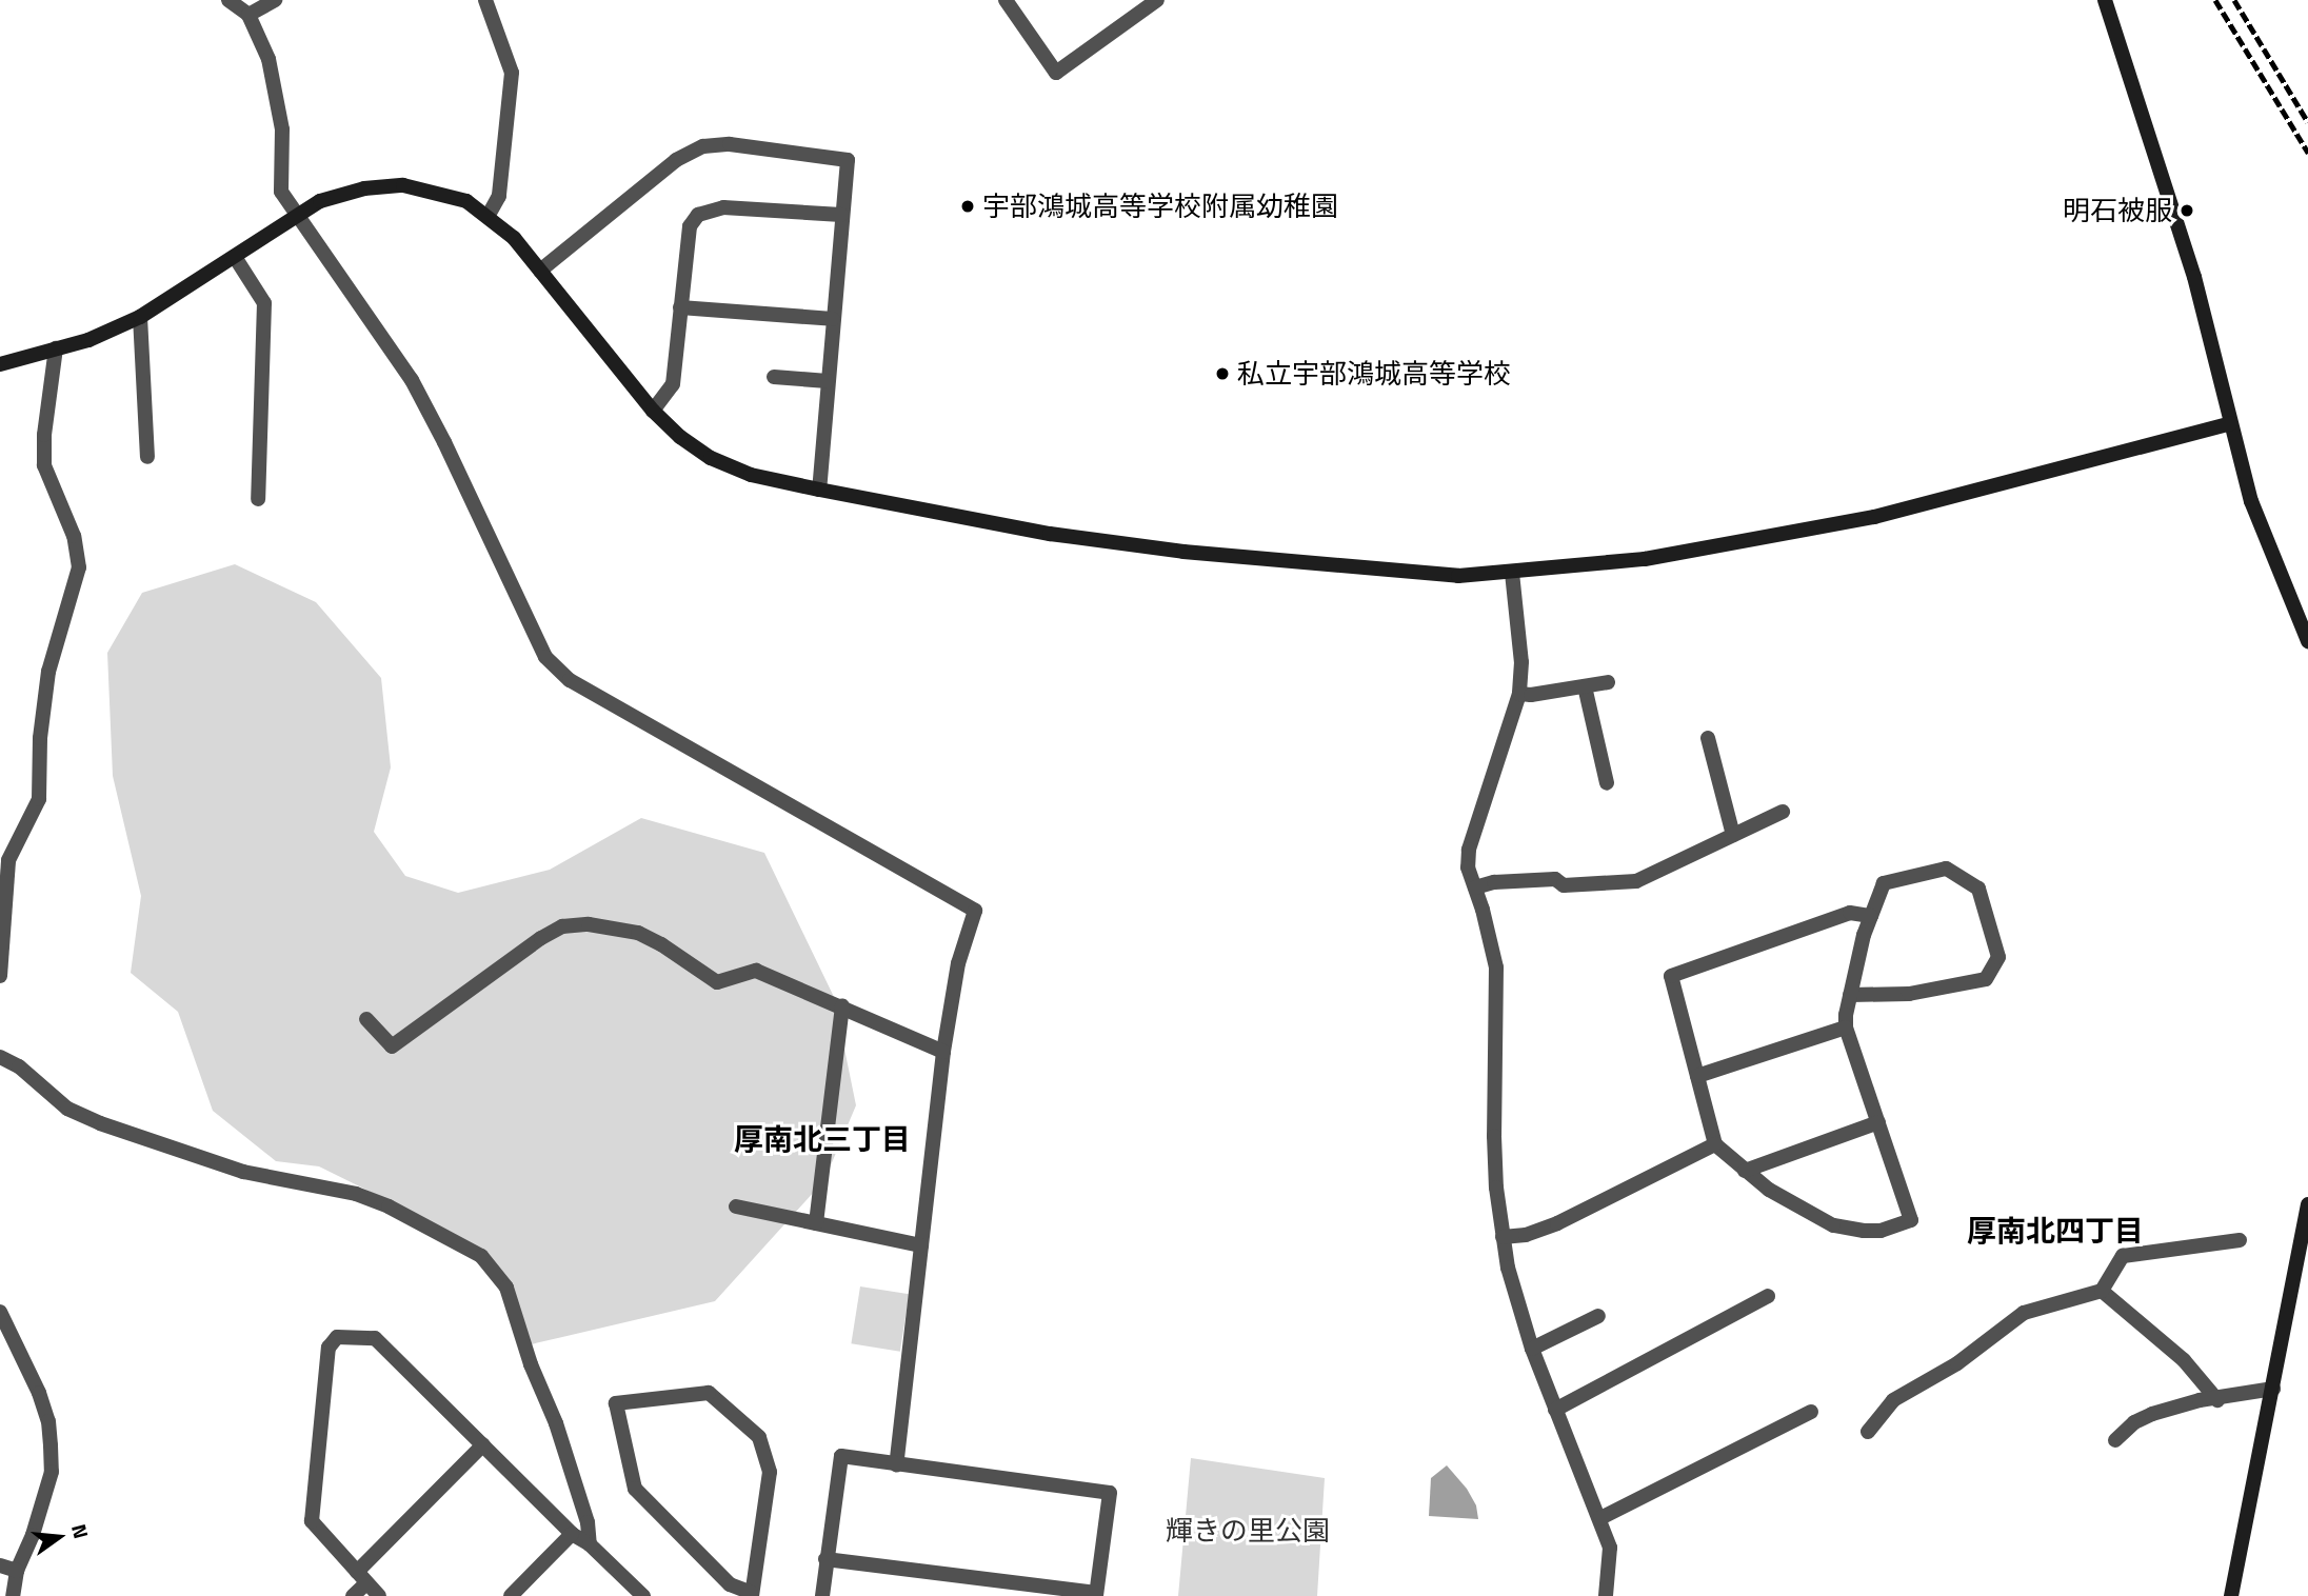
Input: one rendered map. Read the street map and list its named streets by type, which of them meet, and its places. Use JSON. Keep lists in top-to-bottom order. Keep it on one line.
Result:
{"districts":["厚南北三丁目","厚南北四丁目"],"parks":["輝きの里公園"],"places":["宇部鴻城高等学校附属幼稚園","明石被服","私立宇部鴻城高等学校"],"north":"right"}
